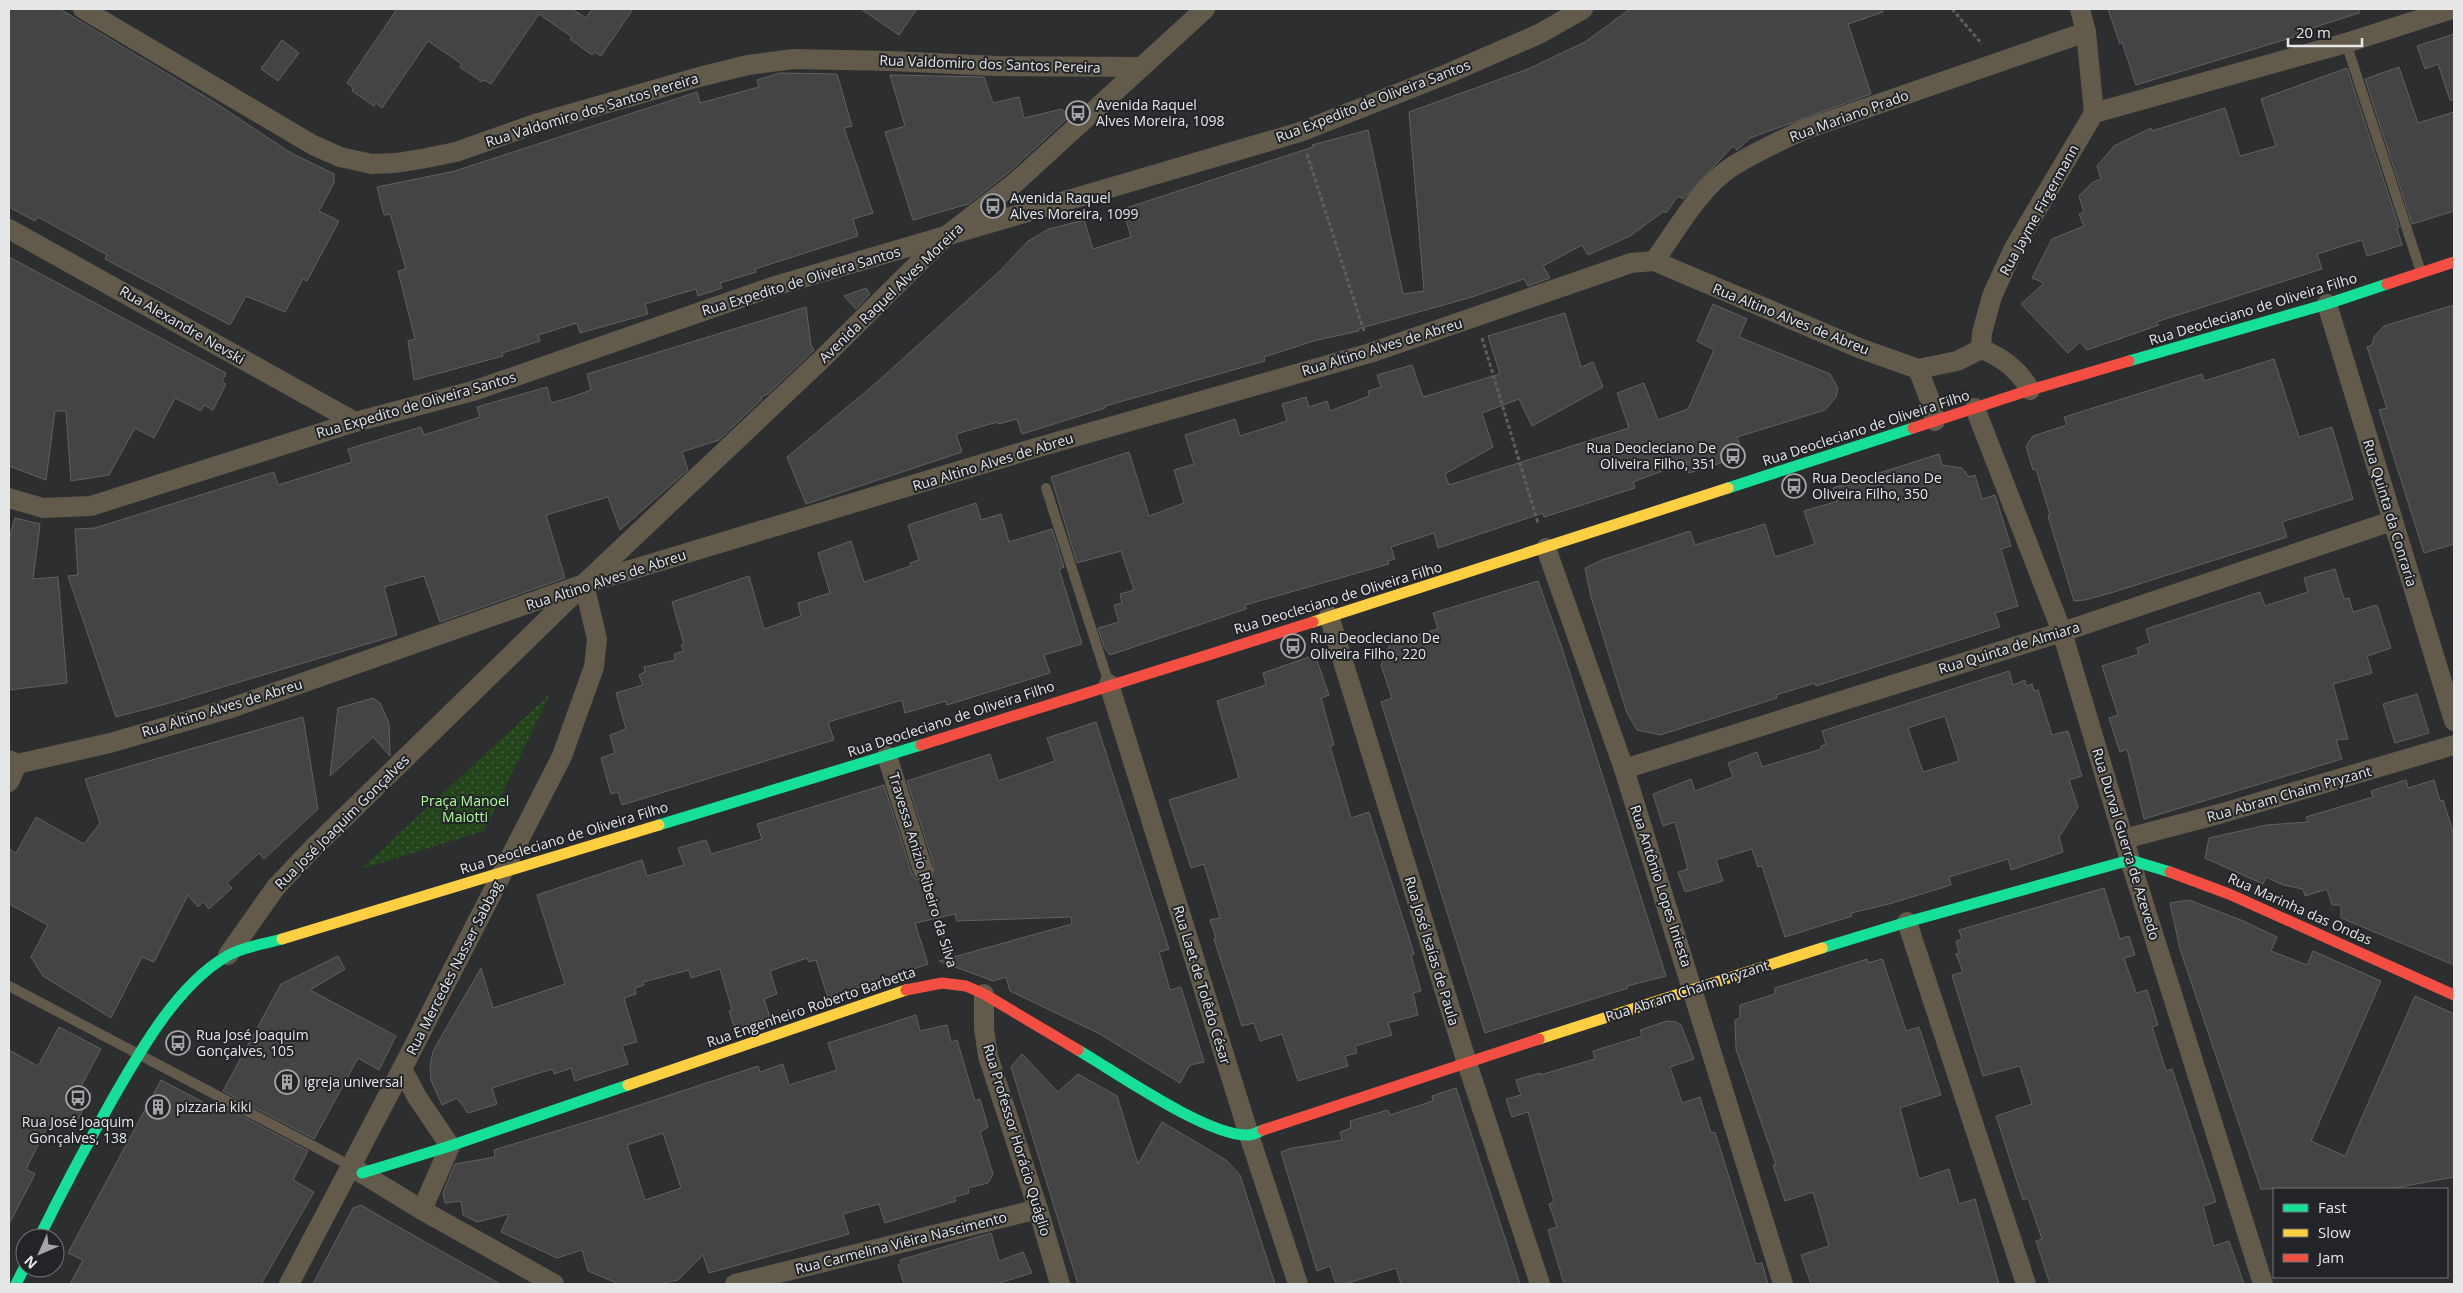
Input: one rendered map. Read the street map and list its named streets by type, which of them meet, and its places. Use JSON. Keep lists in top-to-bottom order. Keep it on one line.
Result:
{"streets":{"street":["Rua Valdomiro dos Santos Pereira","Rua Expedito de Oliveira Santos","Rua Mariano Prado","Rua Jayme Firgermann","Avenida Raquel Alves Moreira","Rua Deocleciano de Oliveira Filho","Rua Altino Alves de Abreu","Rua Alexandre Nevski","Rua Quinta da Conraria","Rua Quinta de Almiara","Rua Abram Chaim Pryzant","Rua José Joaquim Gonçalves","Rua Durval Guerra de Azevedo","Travessa Anizio Ribeiro da Silva","Rua Antônio Lopes Iniesta","Rua Marinha das Ondas","Rua José Isaías de Paula","Rua Mercedes Nasser Sabbag","Rua Laet de Tolêdo César","Rua Engenheiro Roberto Barbetta","Rua Professor Horácio Quáglio","Rua Carmelina Viêira Nascimento"]},"crossings":[["Rua Valdomiro dos Santos Pereira","Avenida Raquel Alves Moreira"],["Rua Expedito de Oliveira Santos","Avenida Raquel Alves Moreira"],["Rua Expedito de Oliveira Santos","Rua Alexandre Nevski"],["Rua Mariano Prado","Rua Altino Alves de Abreu"],["Avenida Raquel Alves Moreira","Rua Altino Alves de Abreu"],["Avenida Raquel Alves Moreira","Rua José Joaquim Gonçalves"],["Avenida Raquel Alves Moreira","Rua Mercedes Nasser Sabbag"],["Rua Deocleciano de Oliveira Filho","Rua Quinta da Conraria"],["Rua Deocleciano de Oliveira Filho","Rua José Joaquim Gonçalves"],["Rua Deocleciano de Oliveira Filho","Rua Durval Guerra de Azevedo"],["Rua Deocleciano de Oliveira Filho","Travessa Anizio Ribeiro da Silva"],["Rua Deocleciano de Oliveira Filho","Rua Antônio Lopes Iniesta"],["Rua Deocleciano de Oliveira Filho","Rua José Isaías de Paula"],["Rua Deocleciano de Oliveira Filho","Rua Mercedes Nasser Sabbag"],["Rua Deocleciano de Oliveira Filho","Rua Laet de Tolêdo César"],["Rua Altino Alves de Abreu","Rua José Joaquim Gonçalves"],["Rua Altino Alves de Abreu","Rua Mercedes Nasser Sabbag"],["Rua Quinta da Conraria","Rua Quinta de Almiara"],["Rua Quinta de Almiara","Rua Durval Guerra de Azevedo"],["Rua Quinta de Almiara","Rua Antônio Lopes Iniesta"],["Rua Abram Chaim Pryzant","Rua Durval Guerra de Azevedo"],["Rua Abram Chaim Pryzant","Rua Antônio Lopes Iniesta"],["Rua Abram Chaim Pryzant","Rua Marinha das Ondas"],["Rua Abram Chaim Pryzant","Rua José Isaías de Paula"],["Rua Abram Chaim Pryzant","Rua Laet de Tolêdo César"],["Rua Abram Chaim Pryzant","Rua Engenheiro Roberto Barbetta"],["Rua José Joaquim Gonçalves","Rua Mercedes Nasser Sabbag"],["Rua Durval Guerra de Azevedo","Rua Marinha das Ondas"],["Travessa Anizio Ribeiro da Silva","Rua Engenheiro Roberto Barbetta"],["Rua Mercedes Nasser Sabbag","Rua Engenheiro Roberto Barbetta"],["Rua Laet de Tolêdo César","Rua Engenheiro Roberto Barbetta"],["Rua Engenheiro Roberto Barbetta","Rua Professor Horácio Quáglio"],["Rua Professor Horácio Quáglio","Rua Carmelina Viêira Nascimento"]],"parks":["Praça Manoel Maiotti"],"places":{"bus stop":["Avenida Raquel Alves Moreira, 1098","Avenida Raquel Alves Moreira, 1099","Rua Deocleciano De Oliveira Filho, 351","Rua Deocleciano De Oliveira Filho, 350","Rua Deocleciano De Oliveira Filho, 220","Rua José Joaquim Gonçalves, 105","Rua José Joaquim Gonçalves, 138"],"building":["igreja universal","pizzaria kiki"]},"legend":["Fast","Slow","Jam"],"scale_bar":"20 m","north":"bottom left"}
